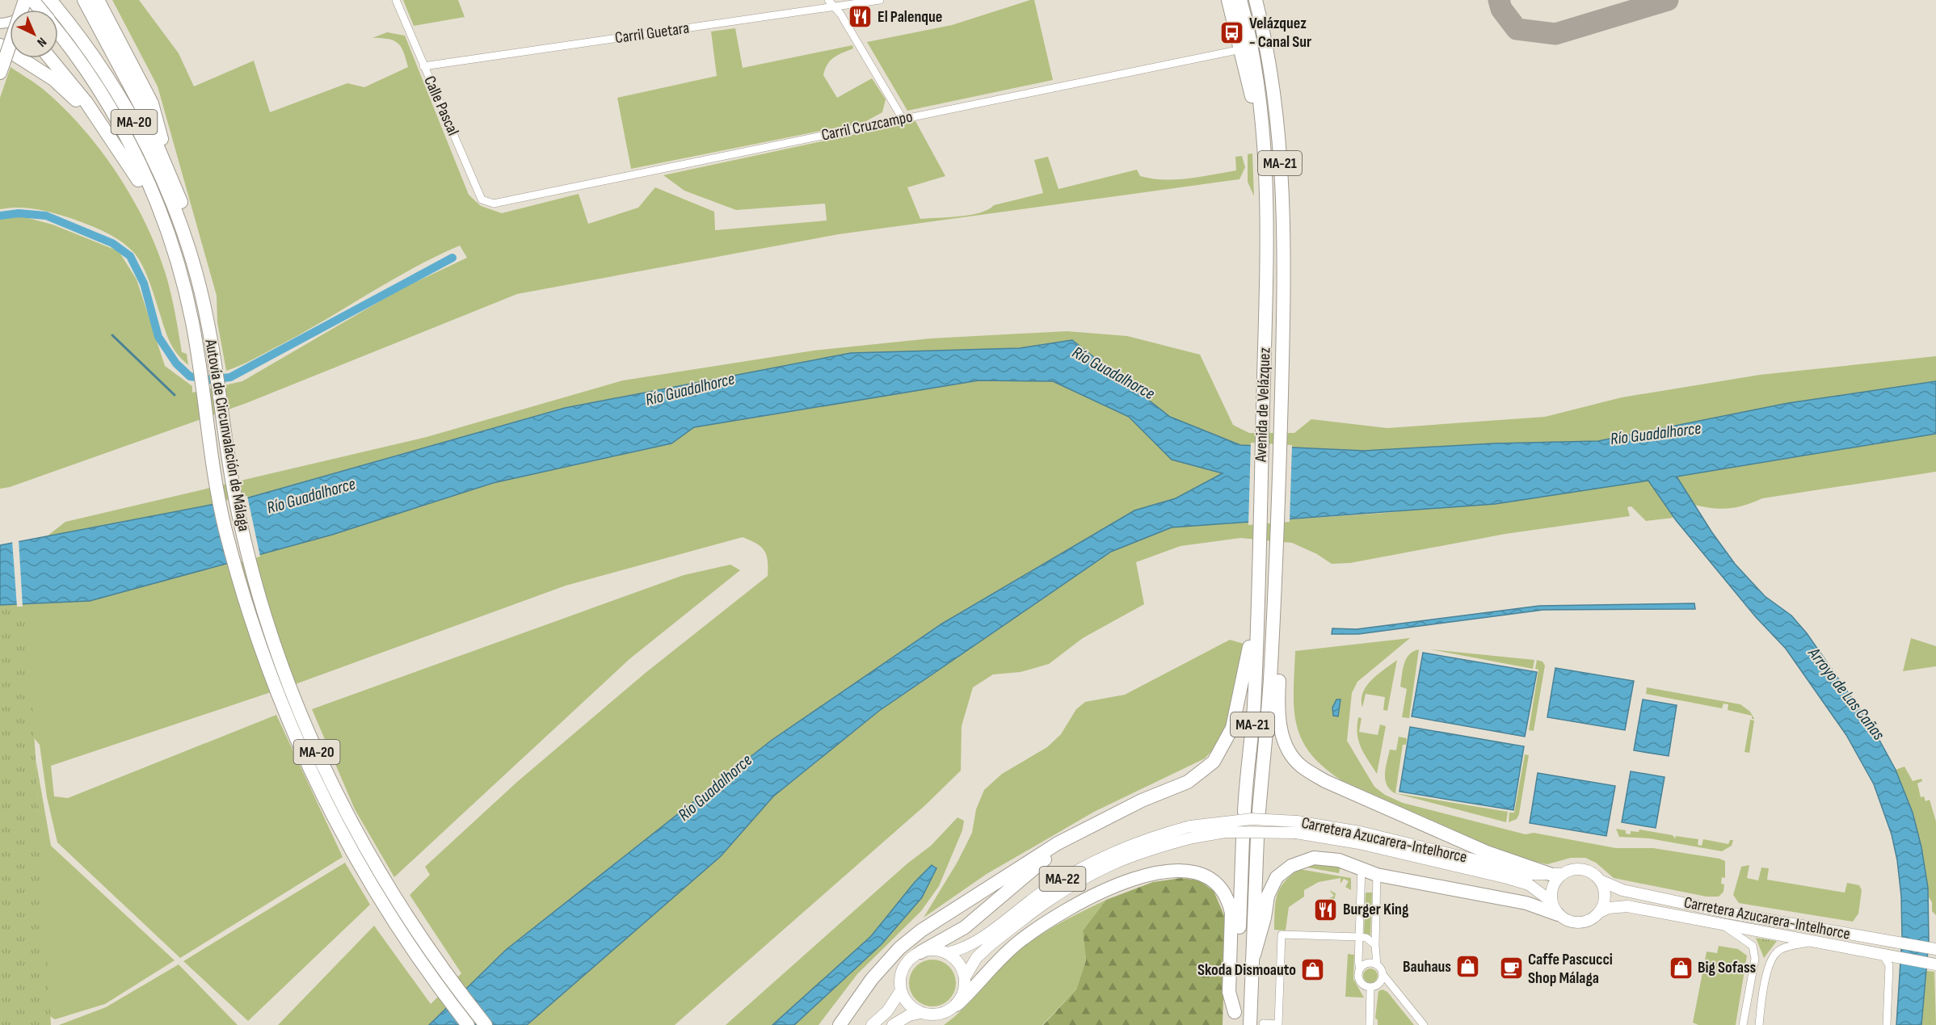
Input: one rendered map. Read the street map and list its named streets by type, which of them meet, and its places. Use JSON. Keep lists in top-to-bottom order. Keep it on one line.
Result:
{"streets":{"highway":["MA-20","MA-21","Avenida de Velázquez","Autovía de Circunvalación de Málaga"],"main road":["Carretera Azucarera-Intelhorce","MA-22"],"street":["Carril Guetara","Calle Pascal","Carril Cruzcampo"]},"crossings":[["Carril Guetara","Calle Pascal"],["Calle Pascal","Carril Cruzcampo"],["MA-21","Avenida de Velázquez"],["MA-21","Carretera Azucarera-Intelhorce"],["Avenida de Velázquez","Carretera Azucarera-Intelhorce"],["Carretera Azucarera-Intelhorce","MA-22"]],"water":["Río Guadalhorce","Arroyo de Las Cañas"],"places":{"restaurant":["El Palenque","Burger King"],"bus stop":["Velázquez - Canal Sur"],"shop":["Bauhaus","Big Sofass","Skoda Dismoauto"],"cafe":["Caffe Pascucci Shop Málaga"]},"north":"bottom right"}
